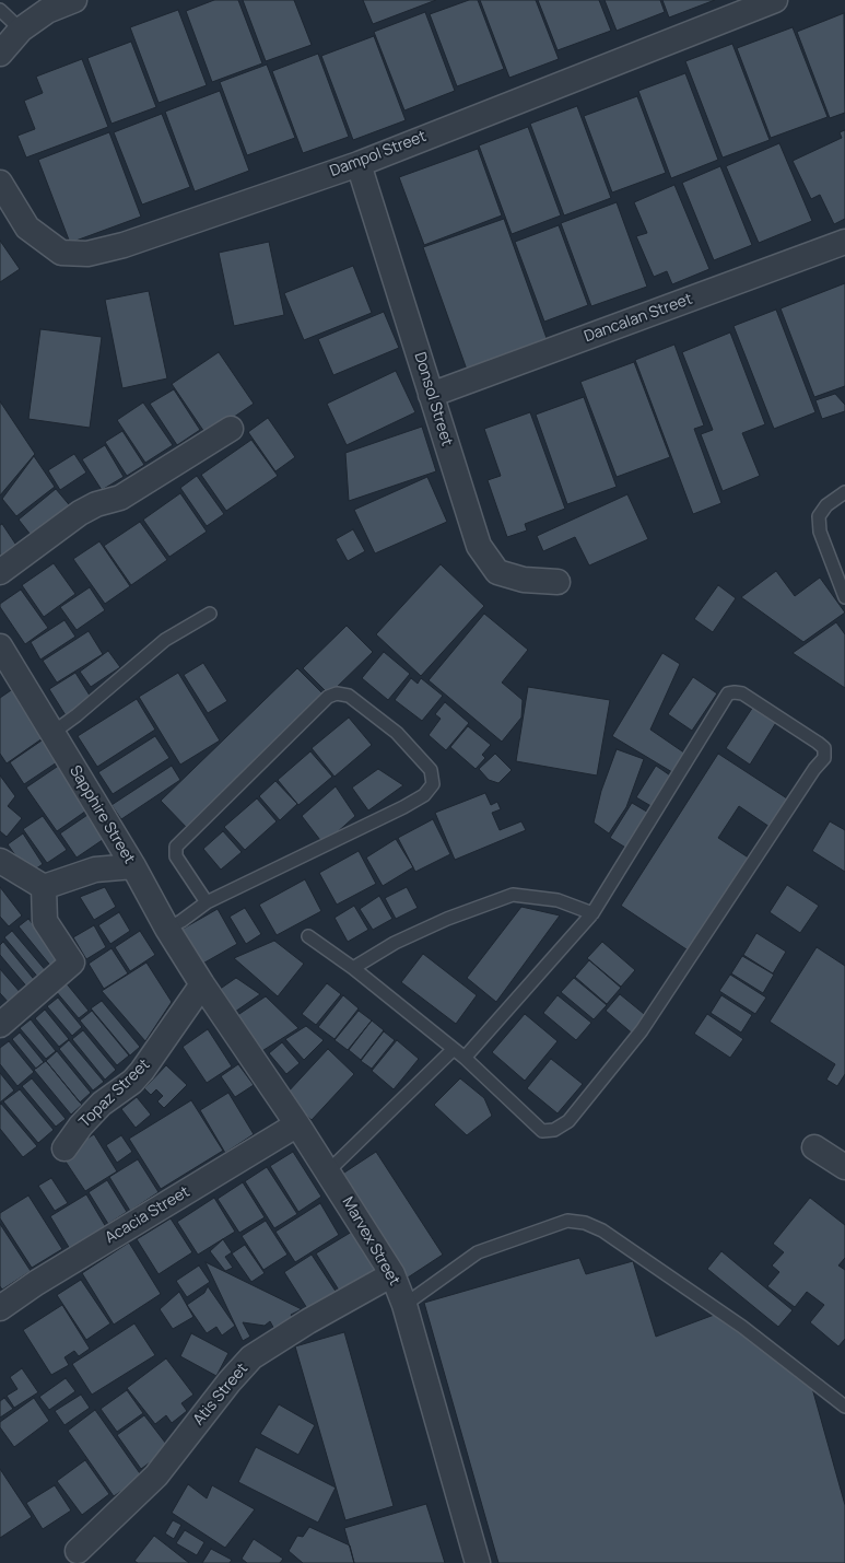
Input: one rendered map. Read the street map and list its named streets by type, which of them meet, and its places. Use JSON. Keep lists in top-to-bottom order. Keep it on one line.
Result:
{"streets":{"street":["Dampol Street","Dancalan Street","Donsol Street","Sapphire Street","Topaz Street","Acacia Street","Marvex Street","Atis Street"]},"crossings":[["Dampol Street","Donsol Street"],["Dancalan Street","Donsol Street"],["Sapphire Street","Topaz Street"],["Sapphire Street","Marvex Street"],["Topaz Street","Marvex Street"],["Acacia Street","Marvex Street"],["Marvex Street","Atis Street"]]}
